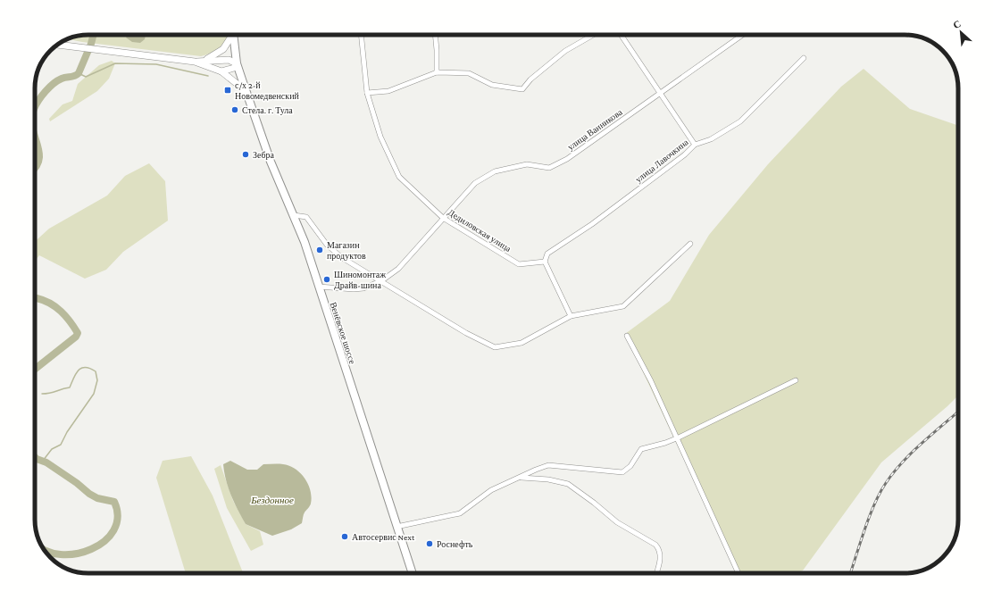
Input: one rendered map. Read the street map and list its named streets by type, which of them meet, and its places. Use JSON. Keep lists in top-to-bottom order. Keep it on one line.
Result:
{"streets":{"main road":["Венёвское шоссе"],"street":["улица Ванникова","улица Лавочкина","Дедиловская улица"]},"crossings":[["улица Ванникова","Дедиловская улица"],["улица Ванникова","Венёвское шоссе"],["улица Лавочкина","Дедиловская улица"]],"water":["Бездонное"],"places":{"transit":["с/х 2-й Новомедвенский"],"other":["Стела. г. Тула","Зебра","Магазин продуктов","Шиномонтаж Драйв-шина","Автосервис Next","Роснефть"]},"north":"top left"}
